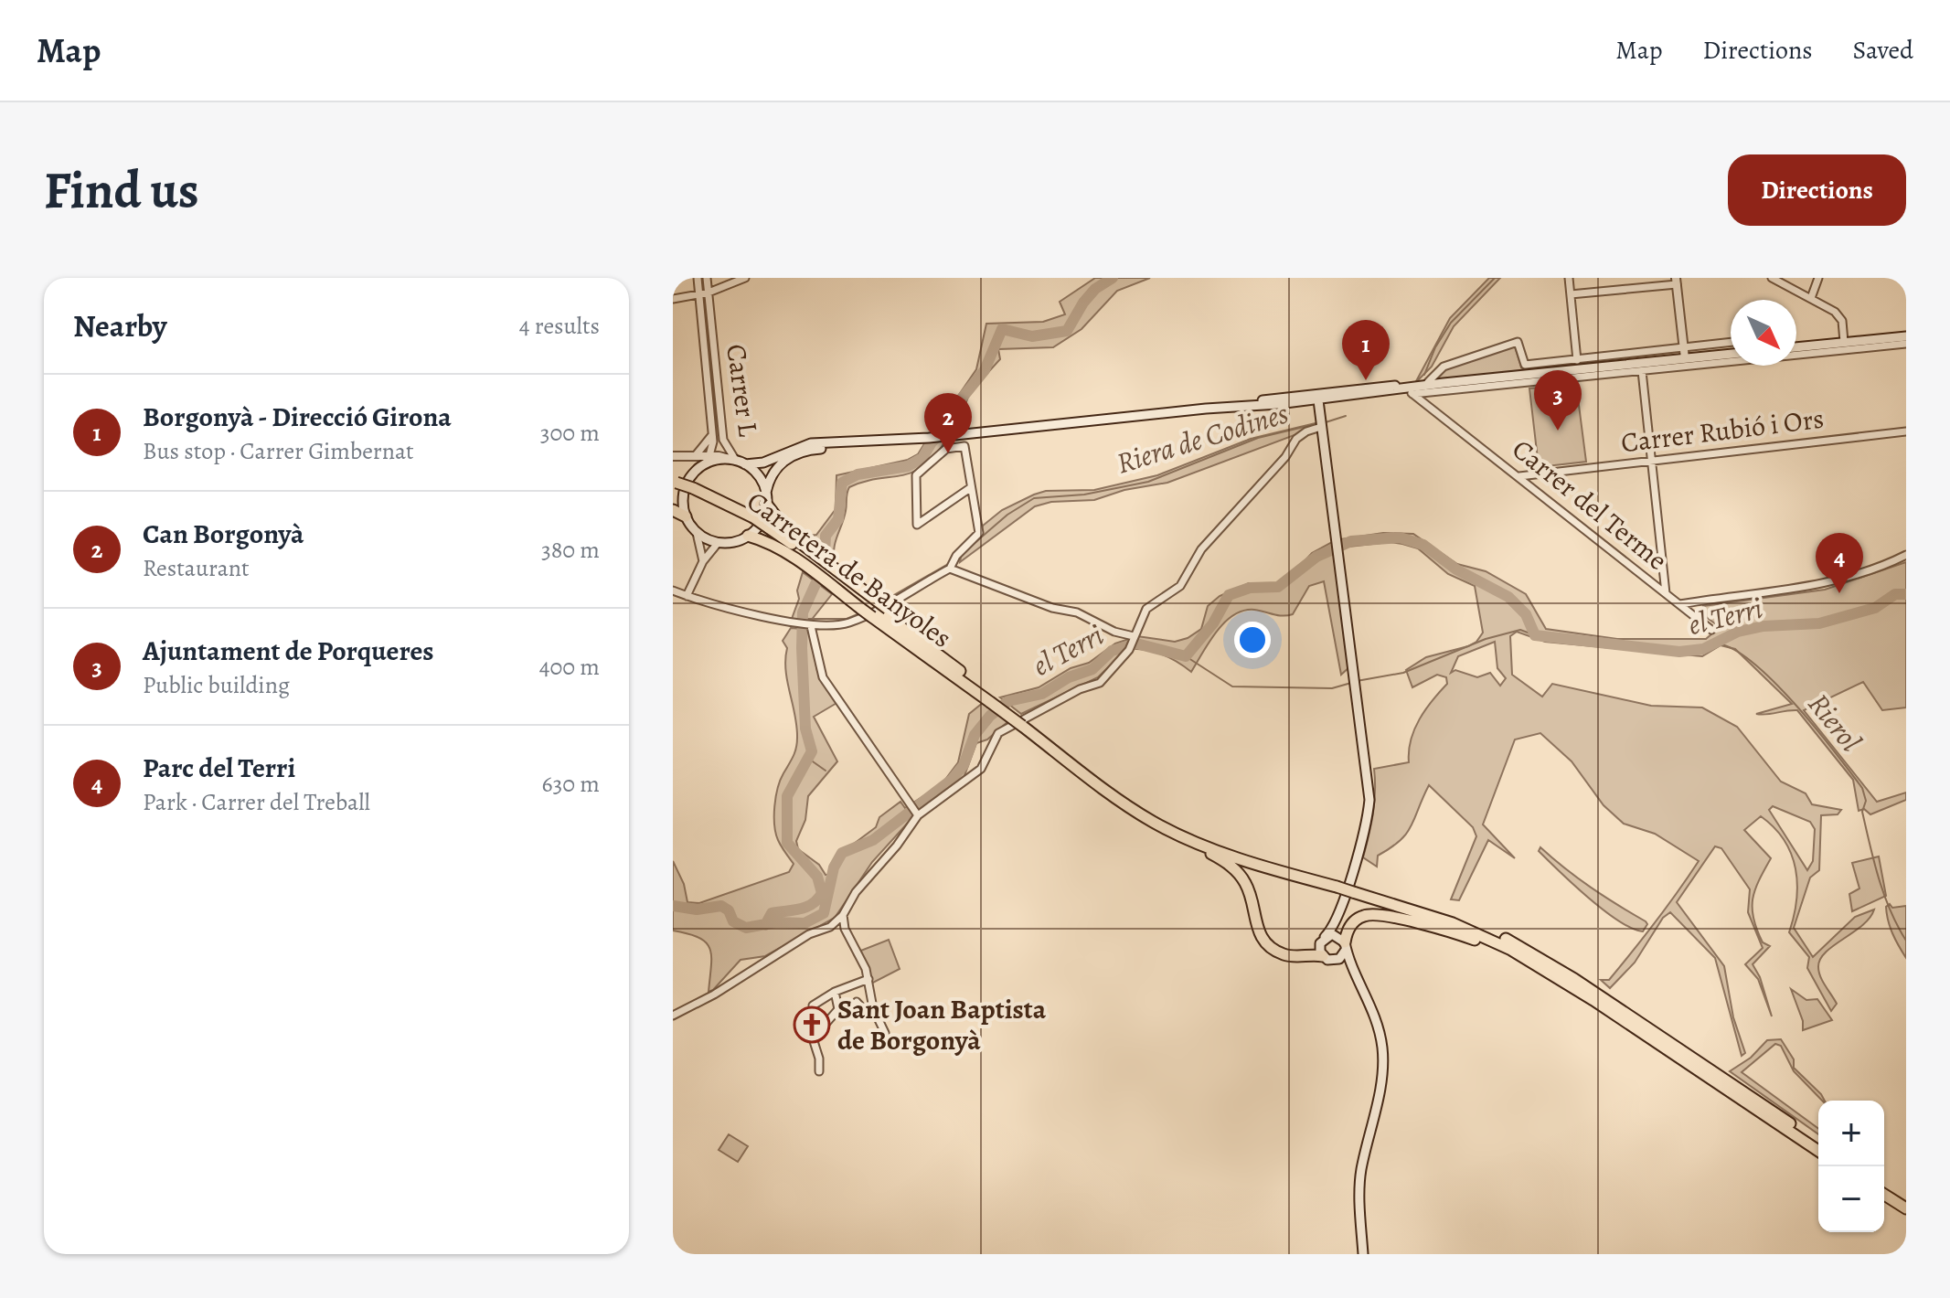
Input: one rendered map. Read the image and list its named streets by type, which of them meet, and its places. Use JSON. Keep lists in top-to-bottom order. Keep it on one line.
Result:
{"streets":{"street":["Carrer L","Carrer Rubió i Ors","Carrer del Terme"]},"crossings":[["Carrer Rubió i Ors","Carrer del Terme"]],"water":["Riera de Codines","el Terri","Rierol"],"places":{"church":["Sant Joan Baptista de Borgonyà"]},"north":"bottom right","page":{"header":"Map","nav":["Map","Directions","Saved"],"buttons":"Directions","title":"Find us","heading":["Nearby","4 results"],"pins":["1","3","2","4"],"list":[{"mark":"1","name":"Borgonyà - Direcció Girona","note":"Bus stop · Carrer Gimbernat","value":"300 m"},{"mark":"2","name":"Can Borgonyà","note":"Restaurant","value":"380 m"},{"mark":"3","name":"Ajuntament de Porqueres","note":"Public building","value":"400 m"},{"mark":"4","name":"Parc del Terri","note":"Park · Carrer del Treball","value":"630 m"}],"map_buttons":["+","−"]}}
